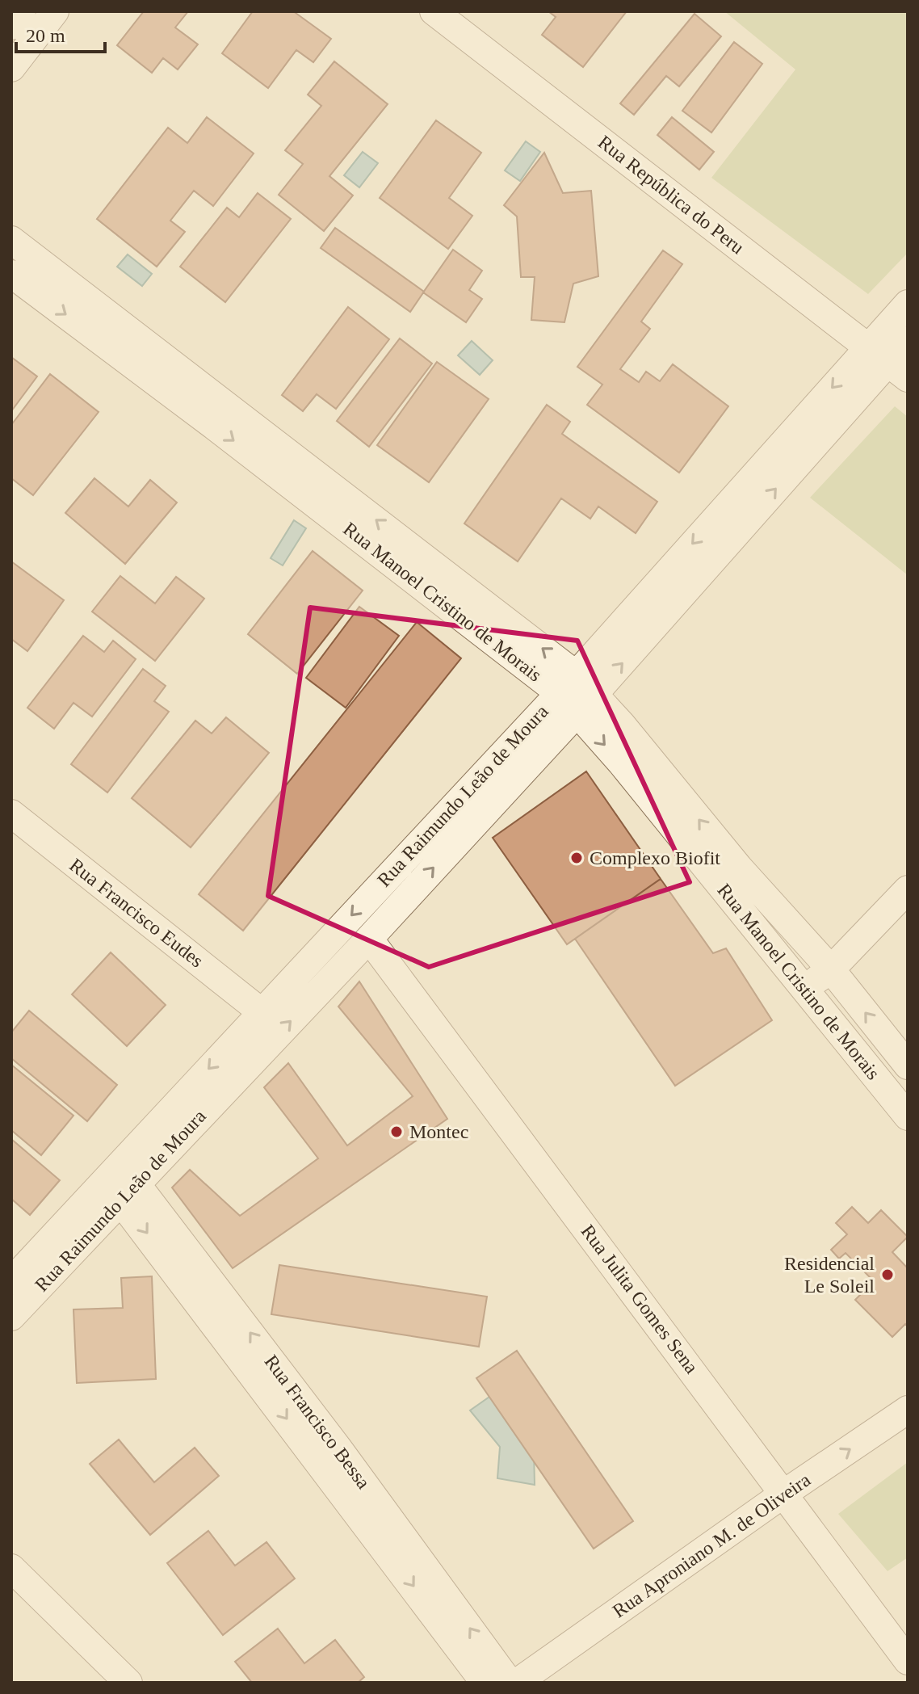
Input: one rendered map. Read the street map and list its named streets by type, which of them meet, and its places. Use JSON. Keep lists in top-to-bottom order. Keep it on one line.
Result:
{"streets":{"street":["Rua República do Peru","Rua Manoel Cristino de Morais","Rua Raimundo Leão de Moura","Rua Francisco Eudes","Rua Julita Gomes Sena","Rua Francisco Bessa","Rua Aproniano M. de Oliveira"]},"crossings":[["Rua República do Peru","Rua Raimundo Leão de Moura"],["Rua Manoel Cristino de Morais","Rua Raimundo Leão de Moura"],["Rua Raimundo Leão de Moura","Rua Francisco Eudes"],["Rua Raimundo Leão de Moura","Rua Julita Gomes Sena"],["Rua Raimundo Leão de Moura","Rua Francisco Bessa"],["Rua Julita Gomes Sena","Rua Aproniano M. de Oliveira"]],"places":["Complexo Biofit","Montec","Residencial Le Soleil"],"scale_bar":"20 m"}
